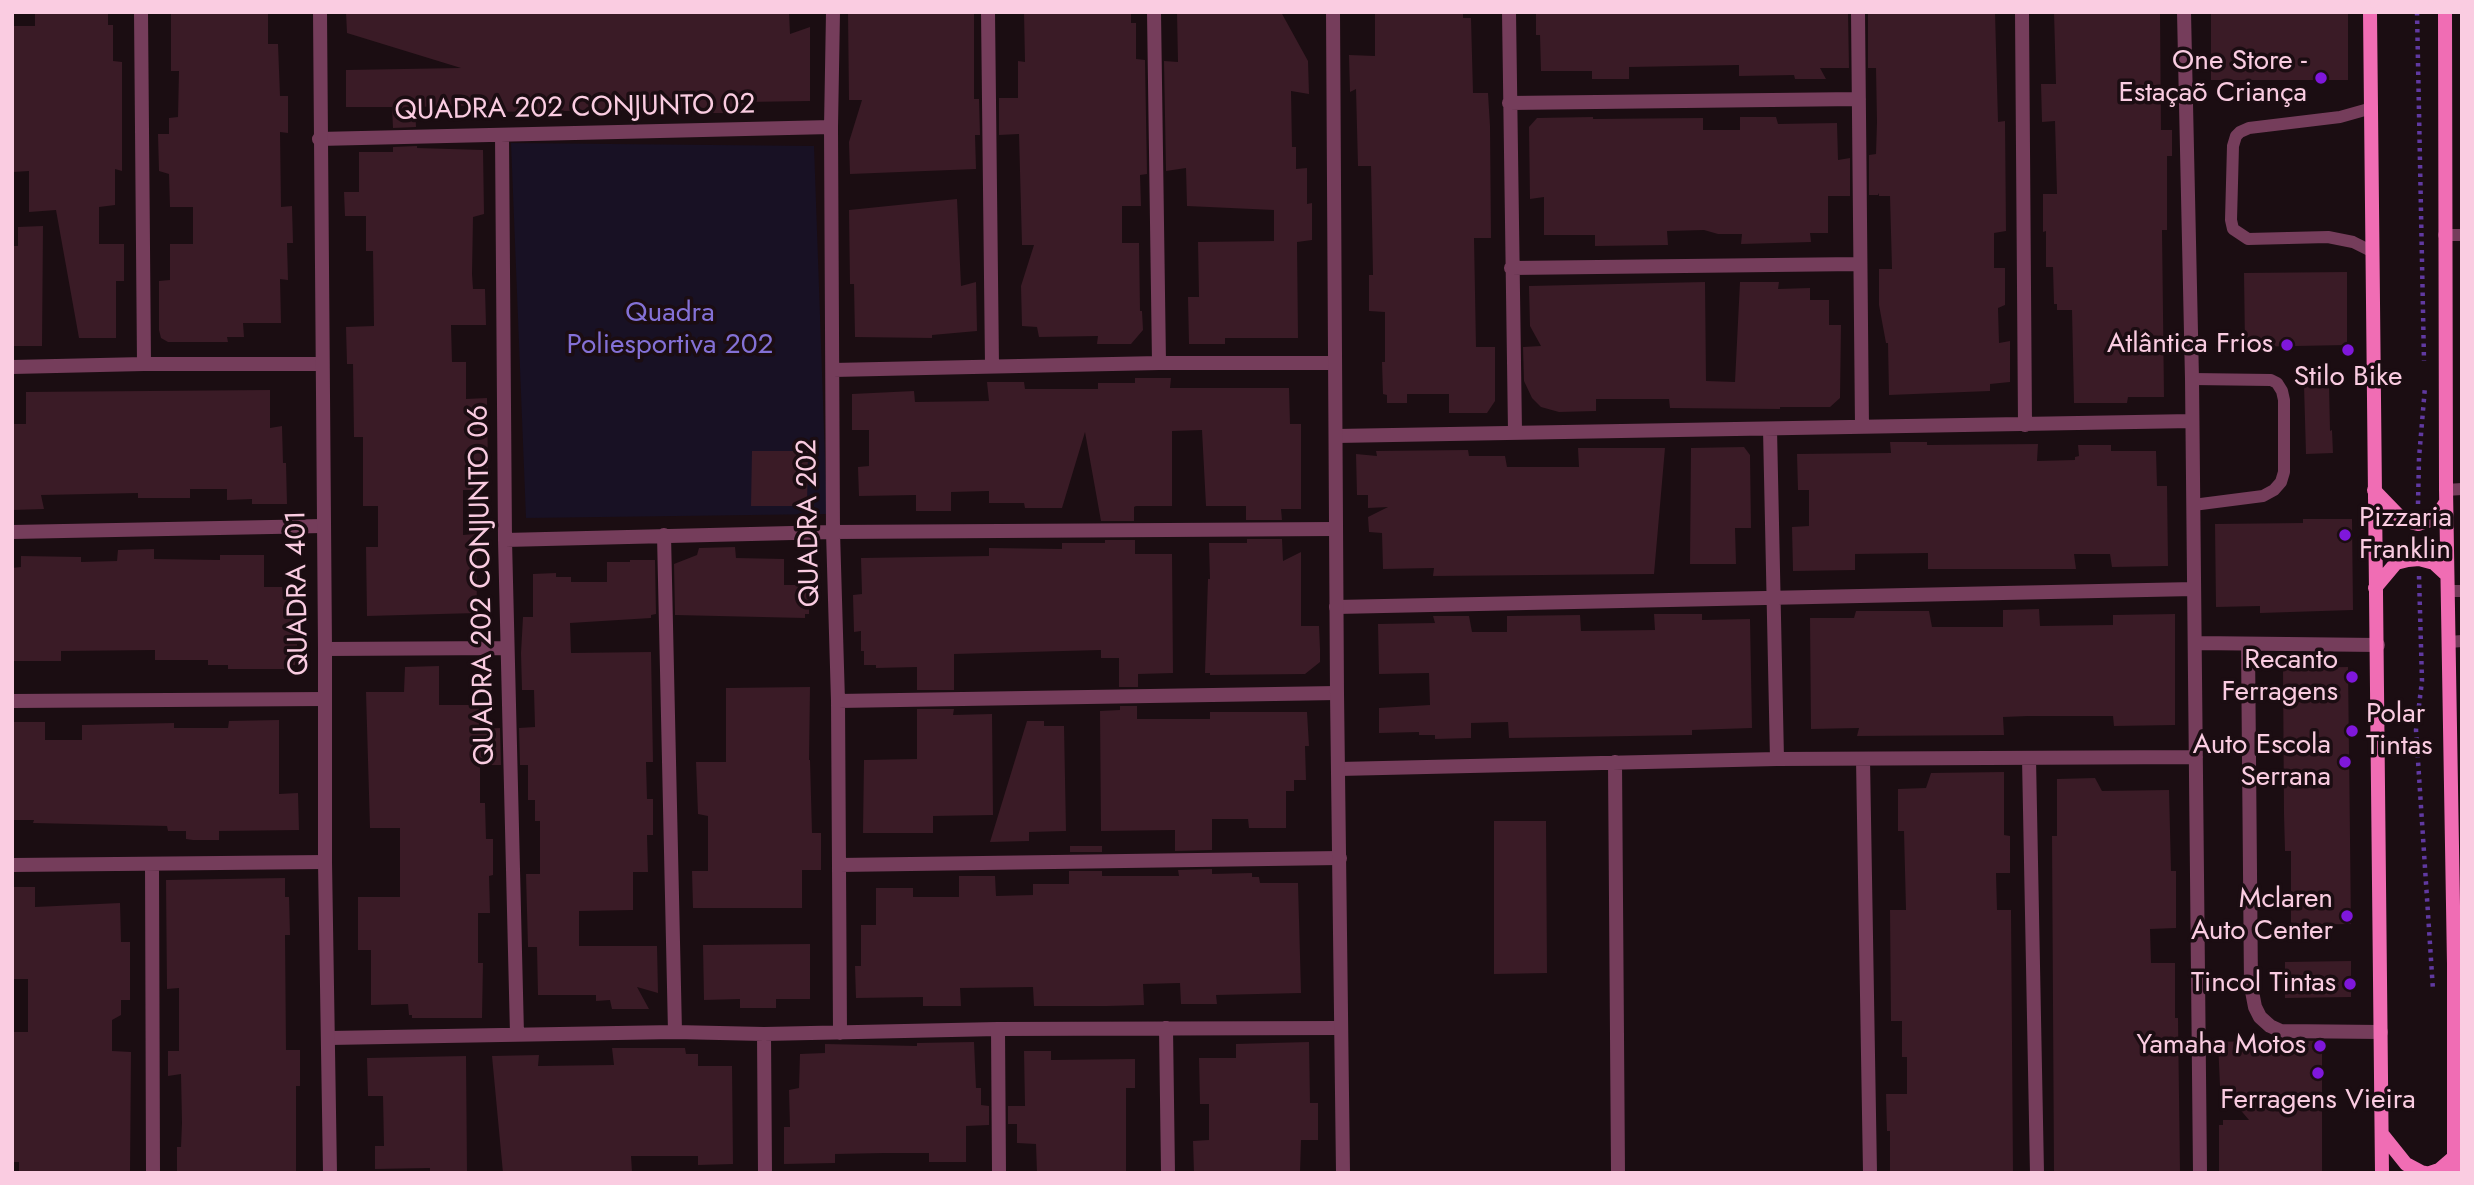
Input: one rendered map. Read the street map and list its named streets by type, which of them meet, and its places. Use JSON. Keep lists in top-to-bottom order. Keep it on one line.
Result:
{"streets":{"street":["QUADRA 202 CONJUNTO 02","QUADRA 202","QUADRA 202 CONJUNTO 06","QUADRA 401"]},"crossings":[["QUADRA 202 CONJUNTO 02","QUADRA 202"],["QUADRA 202 CONJUNTO 02","QUADRA 202 CONJUNTO 06"],["QUADRA 202 CONJUNTO 02","QUADRA 401"]],"parks":["Quadra Poliesportiva 202"],"places":["One Store - Estaçaõ Criança","Atlântica Frios","Stilo Bike","Pizzaria Franklin","Recanto Ferragens","Polar Tintas","Auto Escola Serrana","Mclaren Auto Center","Tincol Tintas","Yamaha Motos","Ferragens Vieira"]}
